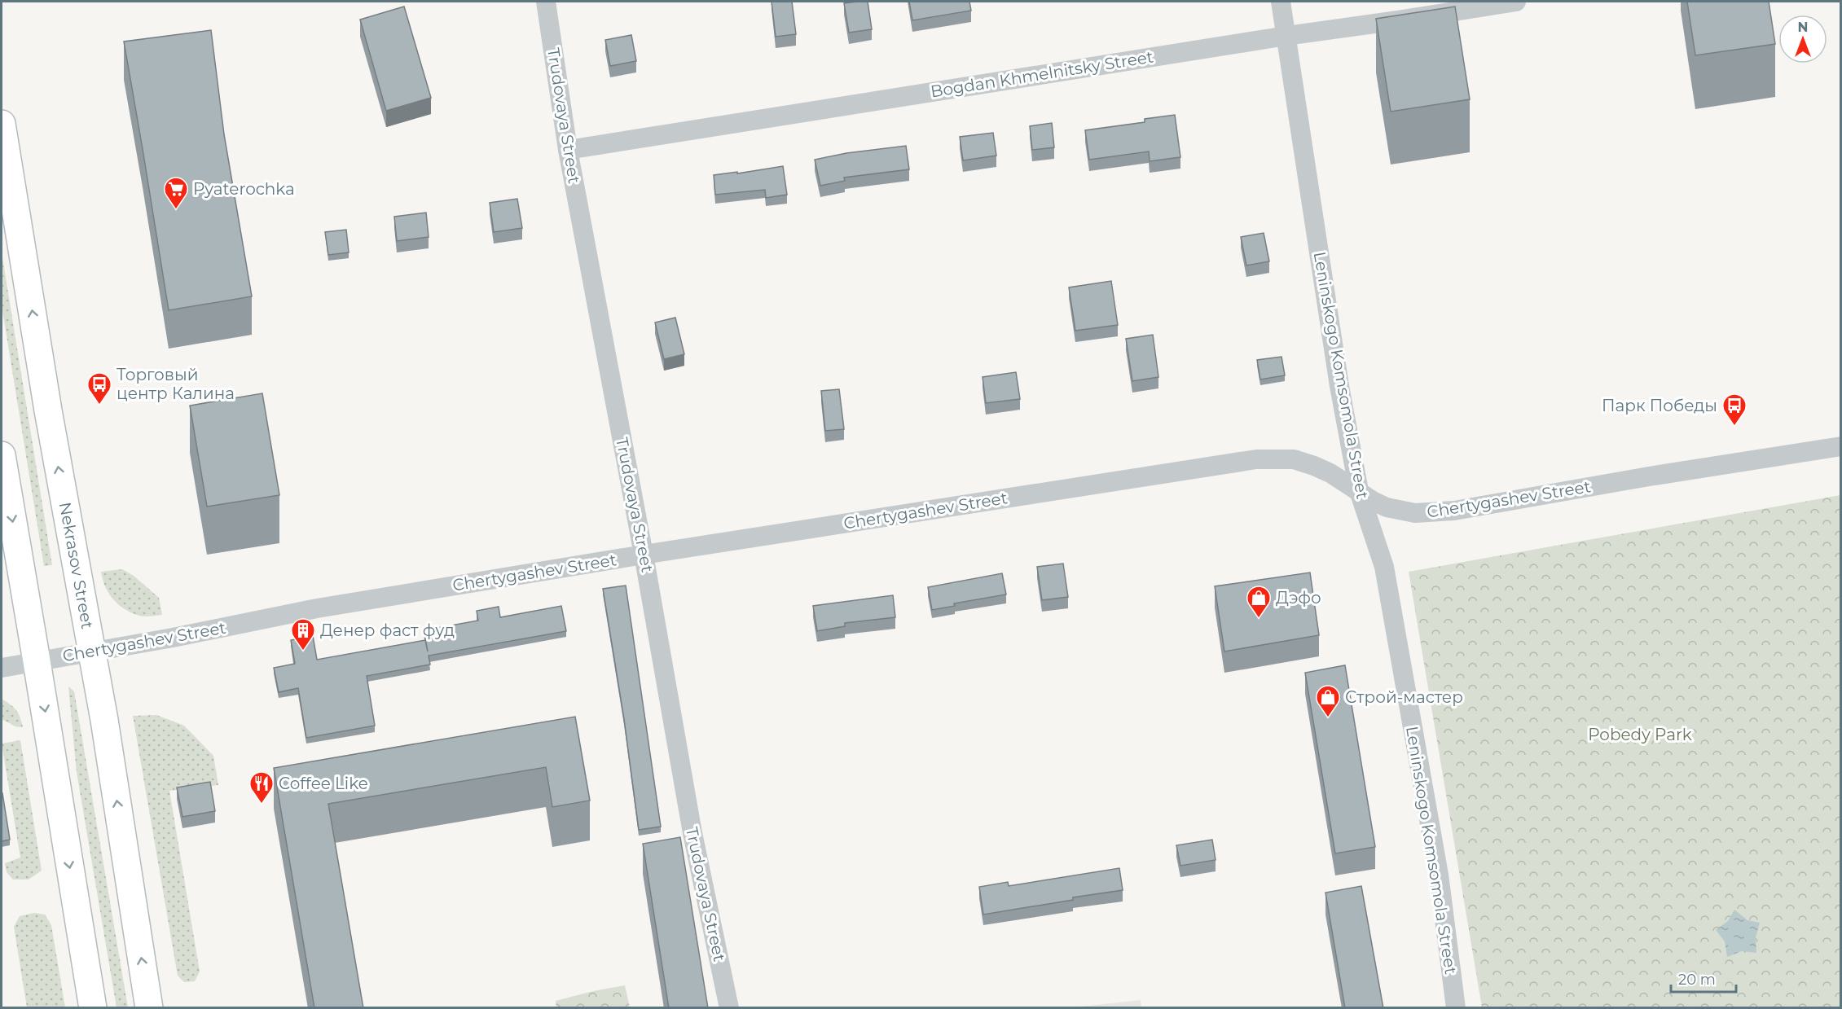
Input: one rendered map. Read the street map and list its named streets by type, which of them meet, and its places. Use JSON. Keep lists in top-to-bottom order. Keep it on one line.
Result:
{"streets":{"main road":["Nekrasov Street"],"street":["Bogdan Khmelnitsky Street","Trudovaya Street","Leninskogo Komsomola Street","Chertygashev Street"]},"crossings":[["Bogdan Khmelnitsky Street","Trudovaya Street"],["Bogdan Khmelnitsky Street","Leninskogo Komsomola Street"],["Trudovaya Street","Chertygashev Street"],["Leninskogo Komsomola Street","Chertygashev Street"],["Chertygashev Street","Nekrasov Street"]],"parks":["Pobedy Park"],"places":{"supermarket":["Pyaterochka"],"bus stop":["Торговый центр Калина","Парк Победы"],"shop":["Дэфо","Строй-мастер"],"building":["Денер фаст фуд"],"restaurant":["Coffee Like"]},"scale_bar":"20 m","north":"top"}
